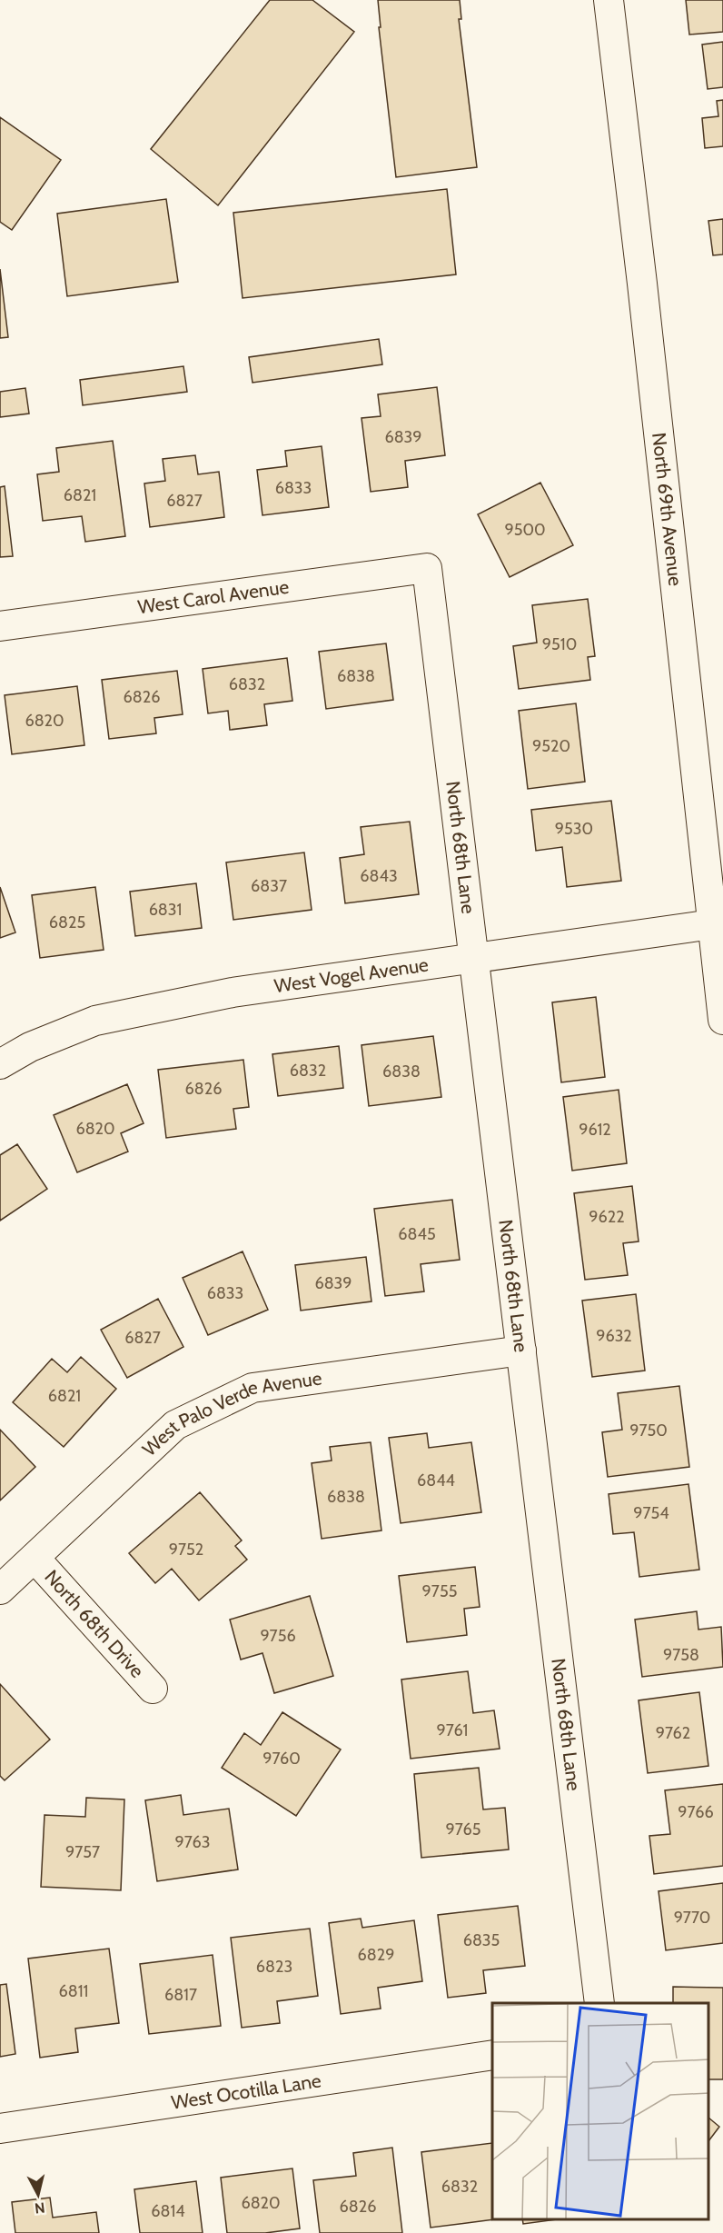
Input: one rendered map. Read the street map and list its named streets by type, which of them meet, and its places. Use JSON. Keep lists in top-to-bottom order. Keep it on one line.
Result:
{"streets":{"street":["North 69th Avenue","West Carol Avenue","North 68th Lane","West Vogel Avenue","West Palo Verde Avenue","North 68th Drive","West Ocotilla Lane"]},"crossings":[["North 69th Avenue","West Vogel Avenue"],["West Carol Avenue","North 68th Lane"],["North 68th Lane","West Vogel Avenue"],["North 68th Lane","West Palo Verde Avenue"],["West Palo Verde Avenue","North 68th Drive"]],"house_numbers":["6839","6833","6821","6827","9500","9510","6838","6832","6826","6820","9520","9530","6843","6837","6831","6825","6832","6838","6826","6820","9612","9622","6845","6839","6833","9632","6827","6821","9750","6844","6838","9754","9752","9755","9756","9758","9761","9762","9760","9766","9765","9763","9757","9770","6835","6829","6823","6811","6817","6832","6820","6826","6814"],"north":"bottom"}
